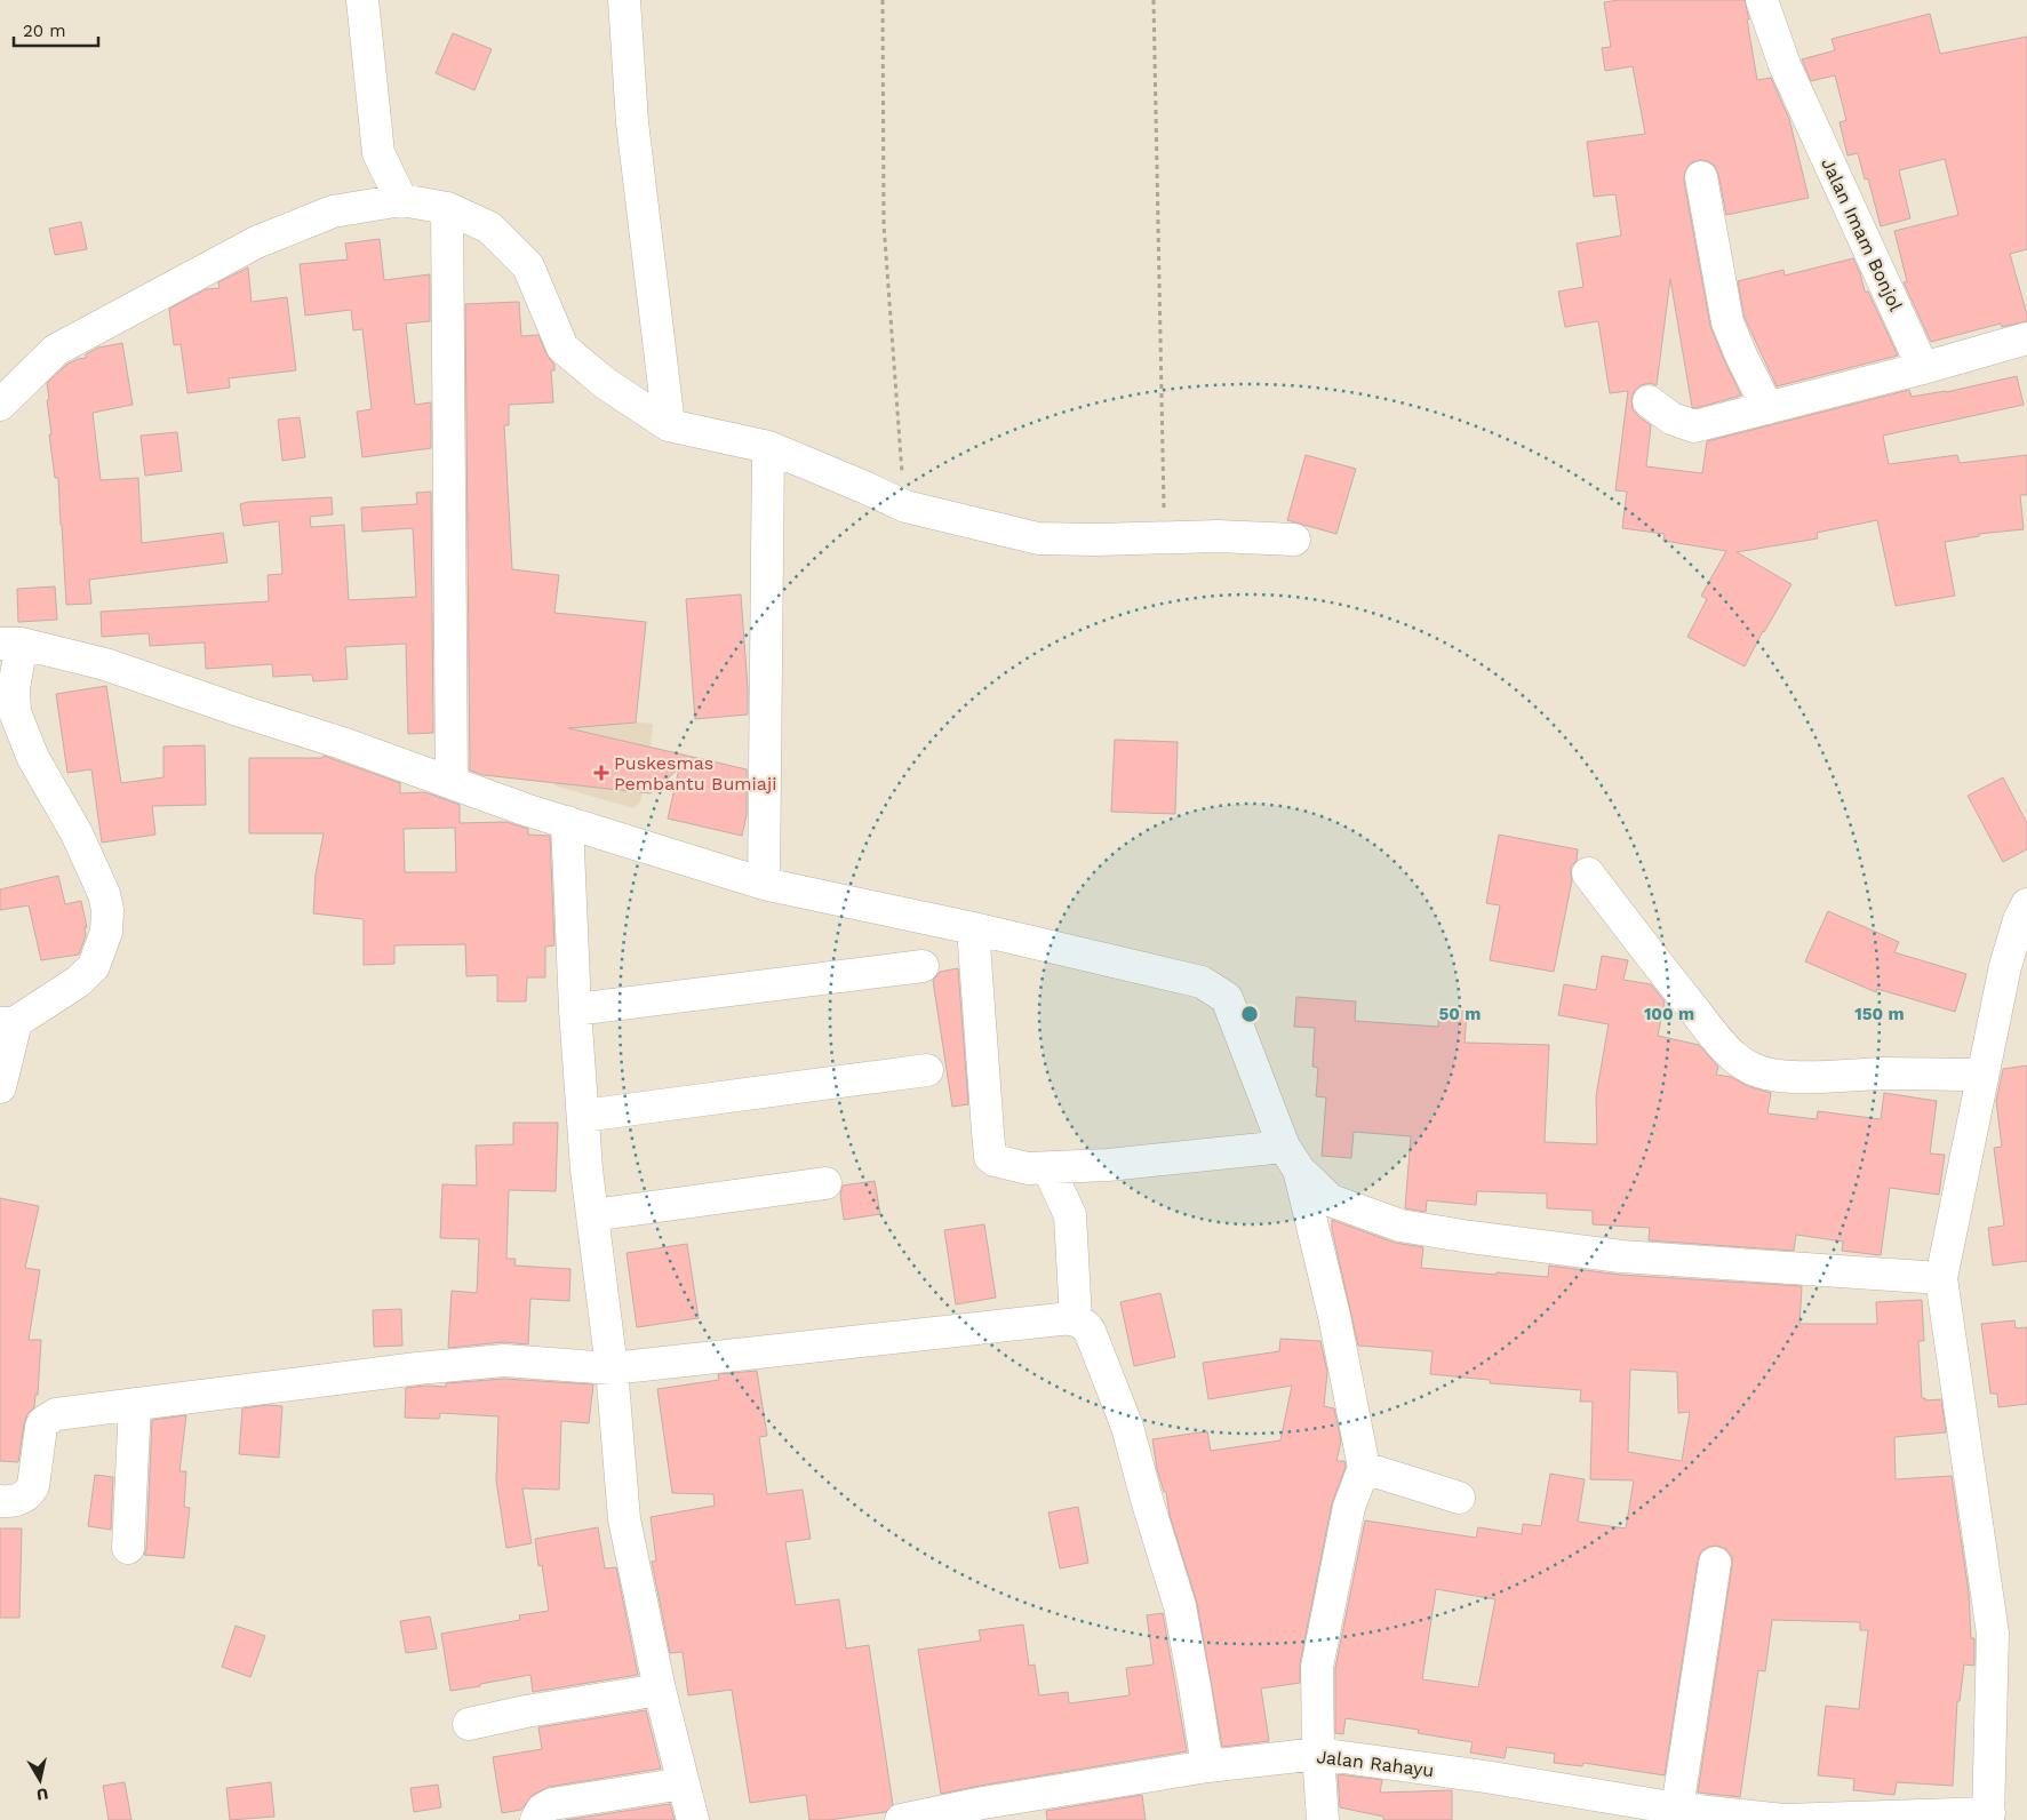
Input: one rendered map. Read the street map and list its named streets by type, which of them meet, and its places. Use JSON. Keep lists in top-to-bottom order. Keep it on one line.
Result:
{"streets":{"street":["Jalan Imam Bonjol","Jalan Rahayu"]},"places":{"health":["Puskesmas Pembantu Bumiaji"]},"scale_bar":"20 m","north":"bottom","rings":["50 m","100 m","150 m"]}
